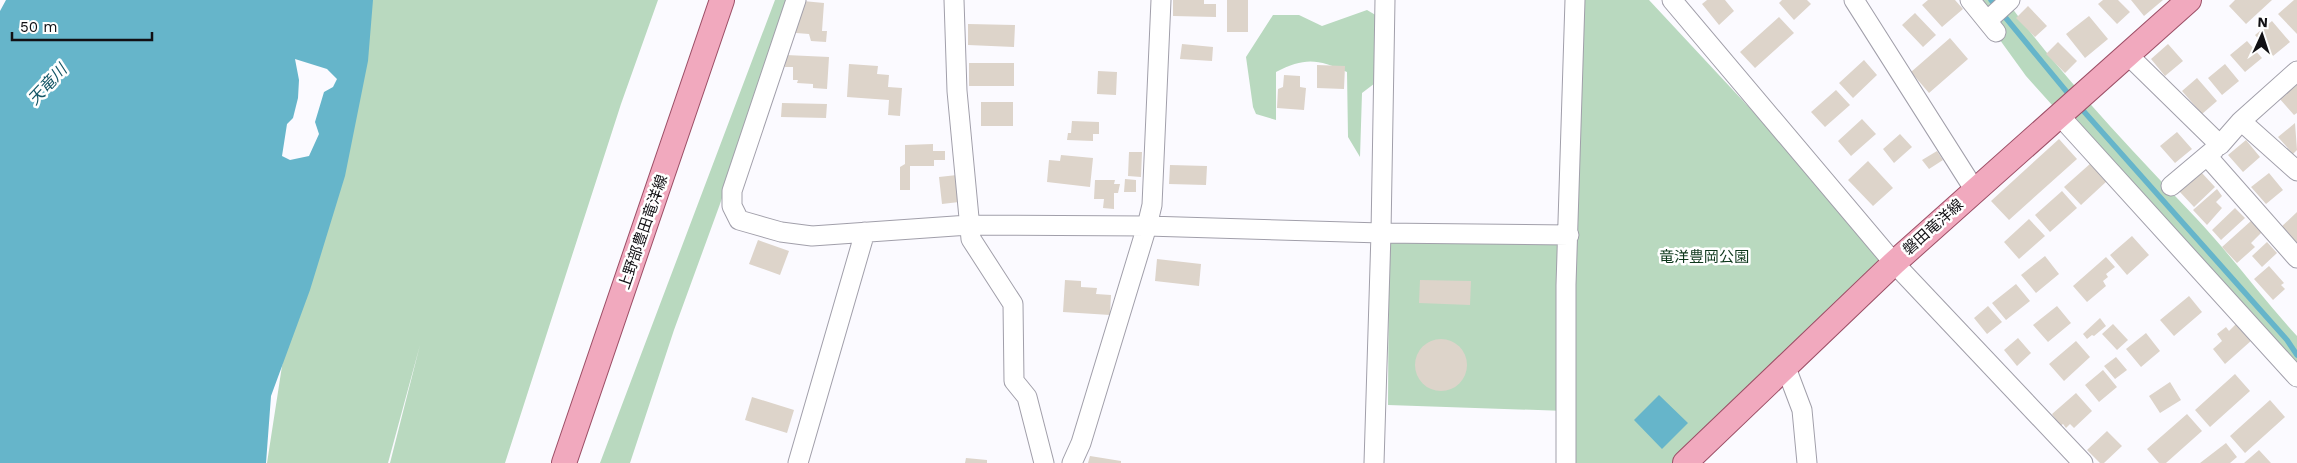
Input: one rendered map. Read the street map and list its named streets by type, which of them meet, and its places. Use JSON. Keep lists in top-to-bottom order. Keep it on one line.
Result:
{"streets":{"main road":["磐田竜洋線","上野部豊田竜洋線"]},"water":["天竜川"],"parks":["竜洋豊岡公園"],"scale_bar":"50 m","north":"top"}
